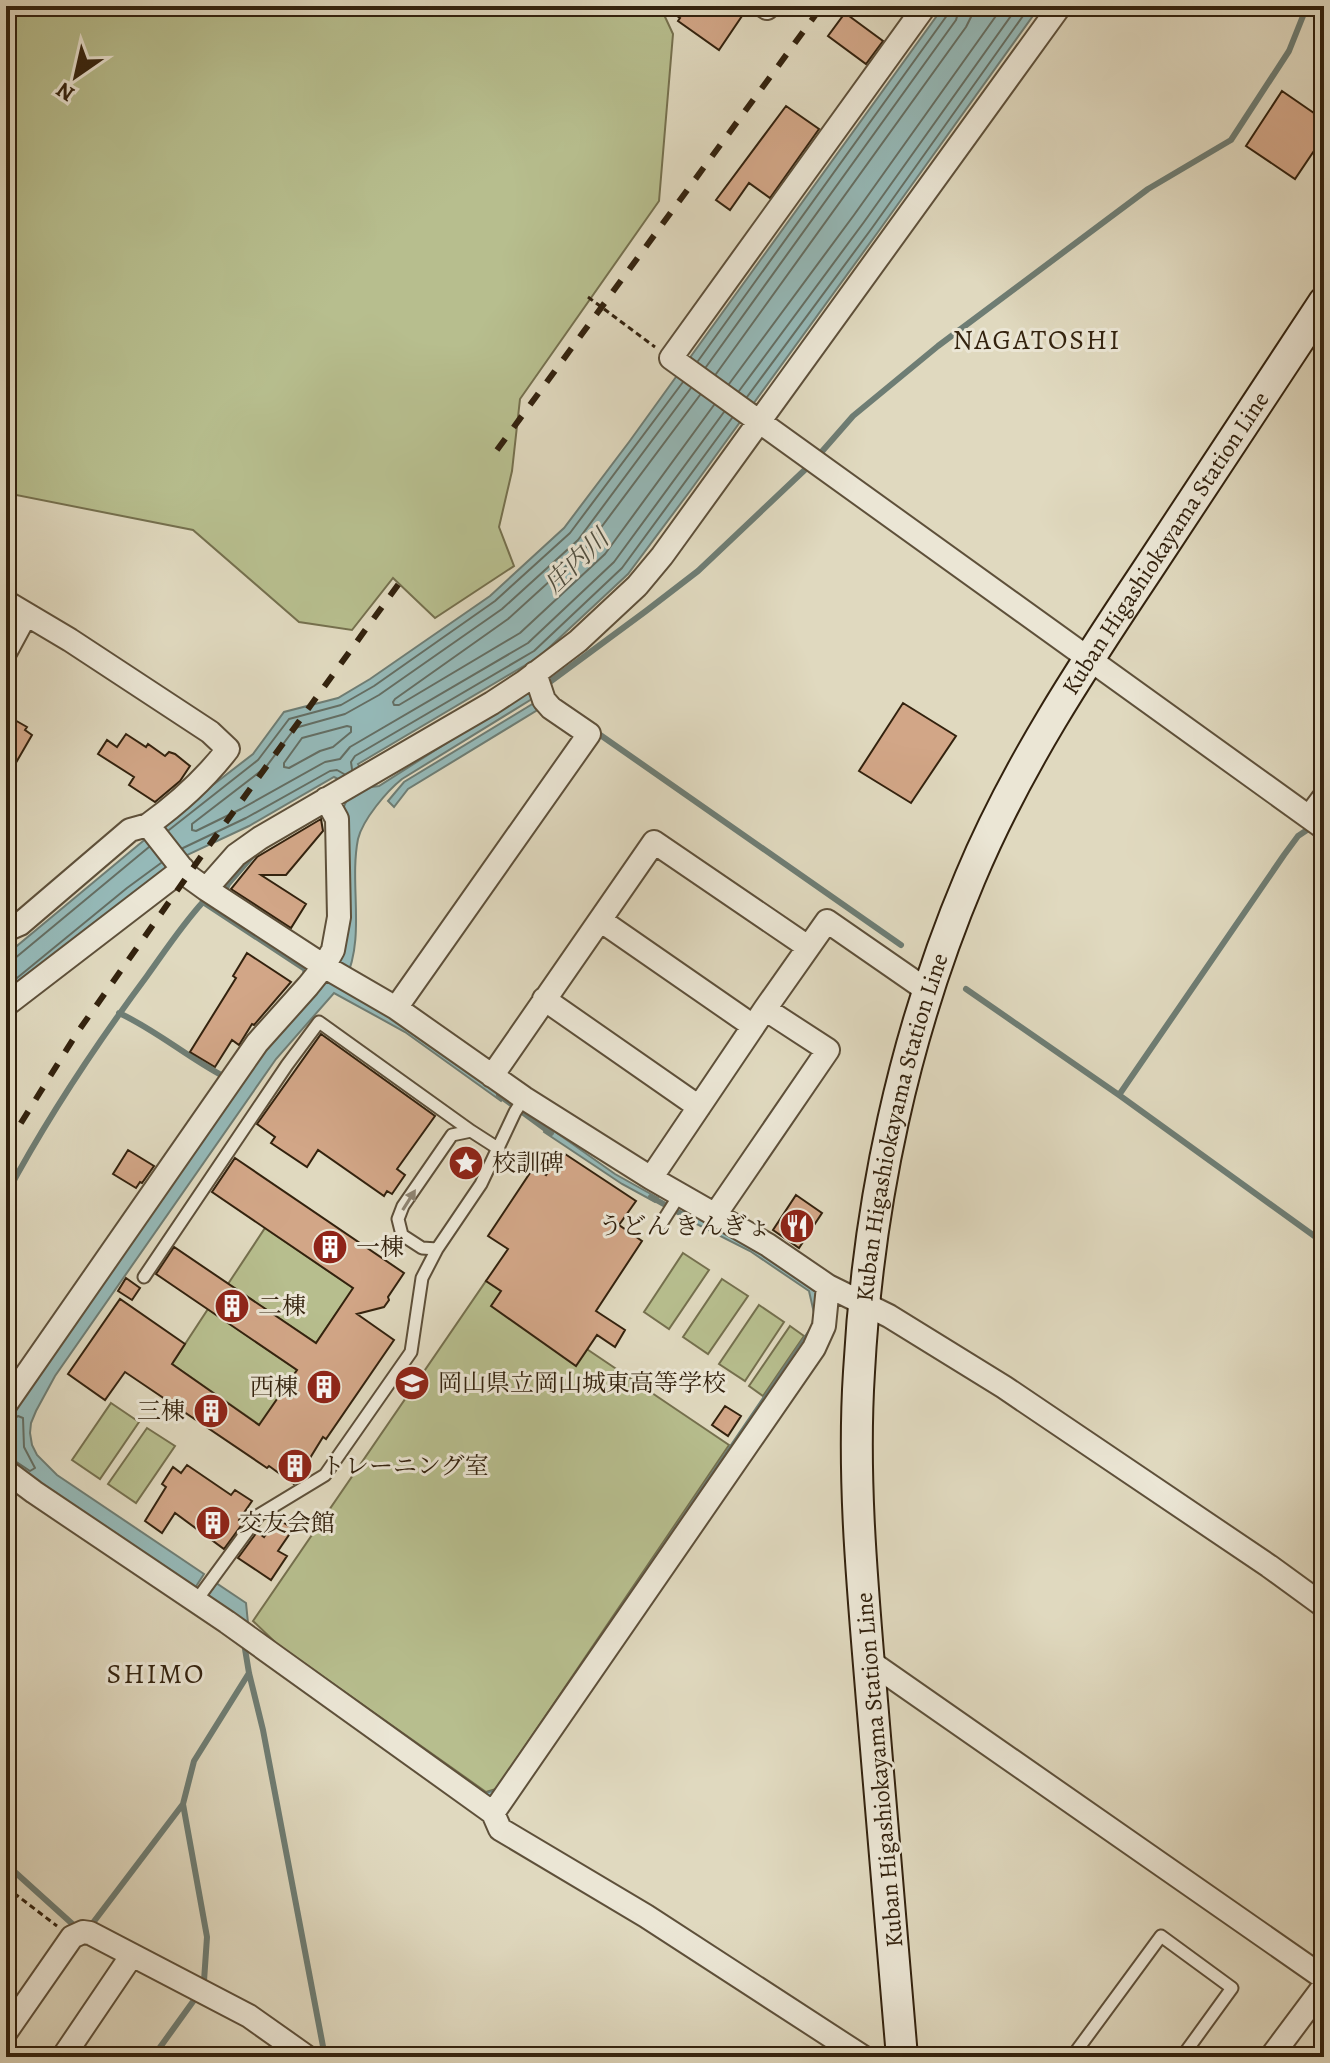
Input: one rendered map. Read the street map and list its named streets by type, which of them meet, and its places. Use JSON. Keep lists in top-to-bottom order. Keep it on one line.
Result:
{"streets":{"main road":["Kuban Higashiokayama Station Line"]},"districts":["NAGATOSHI","SHIMO"],"water":["庄内川"],"places":{"place":["校訓碑"],"restaurant":["うどん きんぎょ"],"building":["一棟","二棟","西棟","三棟","トレーニング室","交友会館"],"school or university":["岡山県立岡山城東高等学校"]},"north":"bottom left"}
